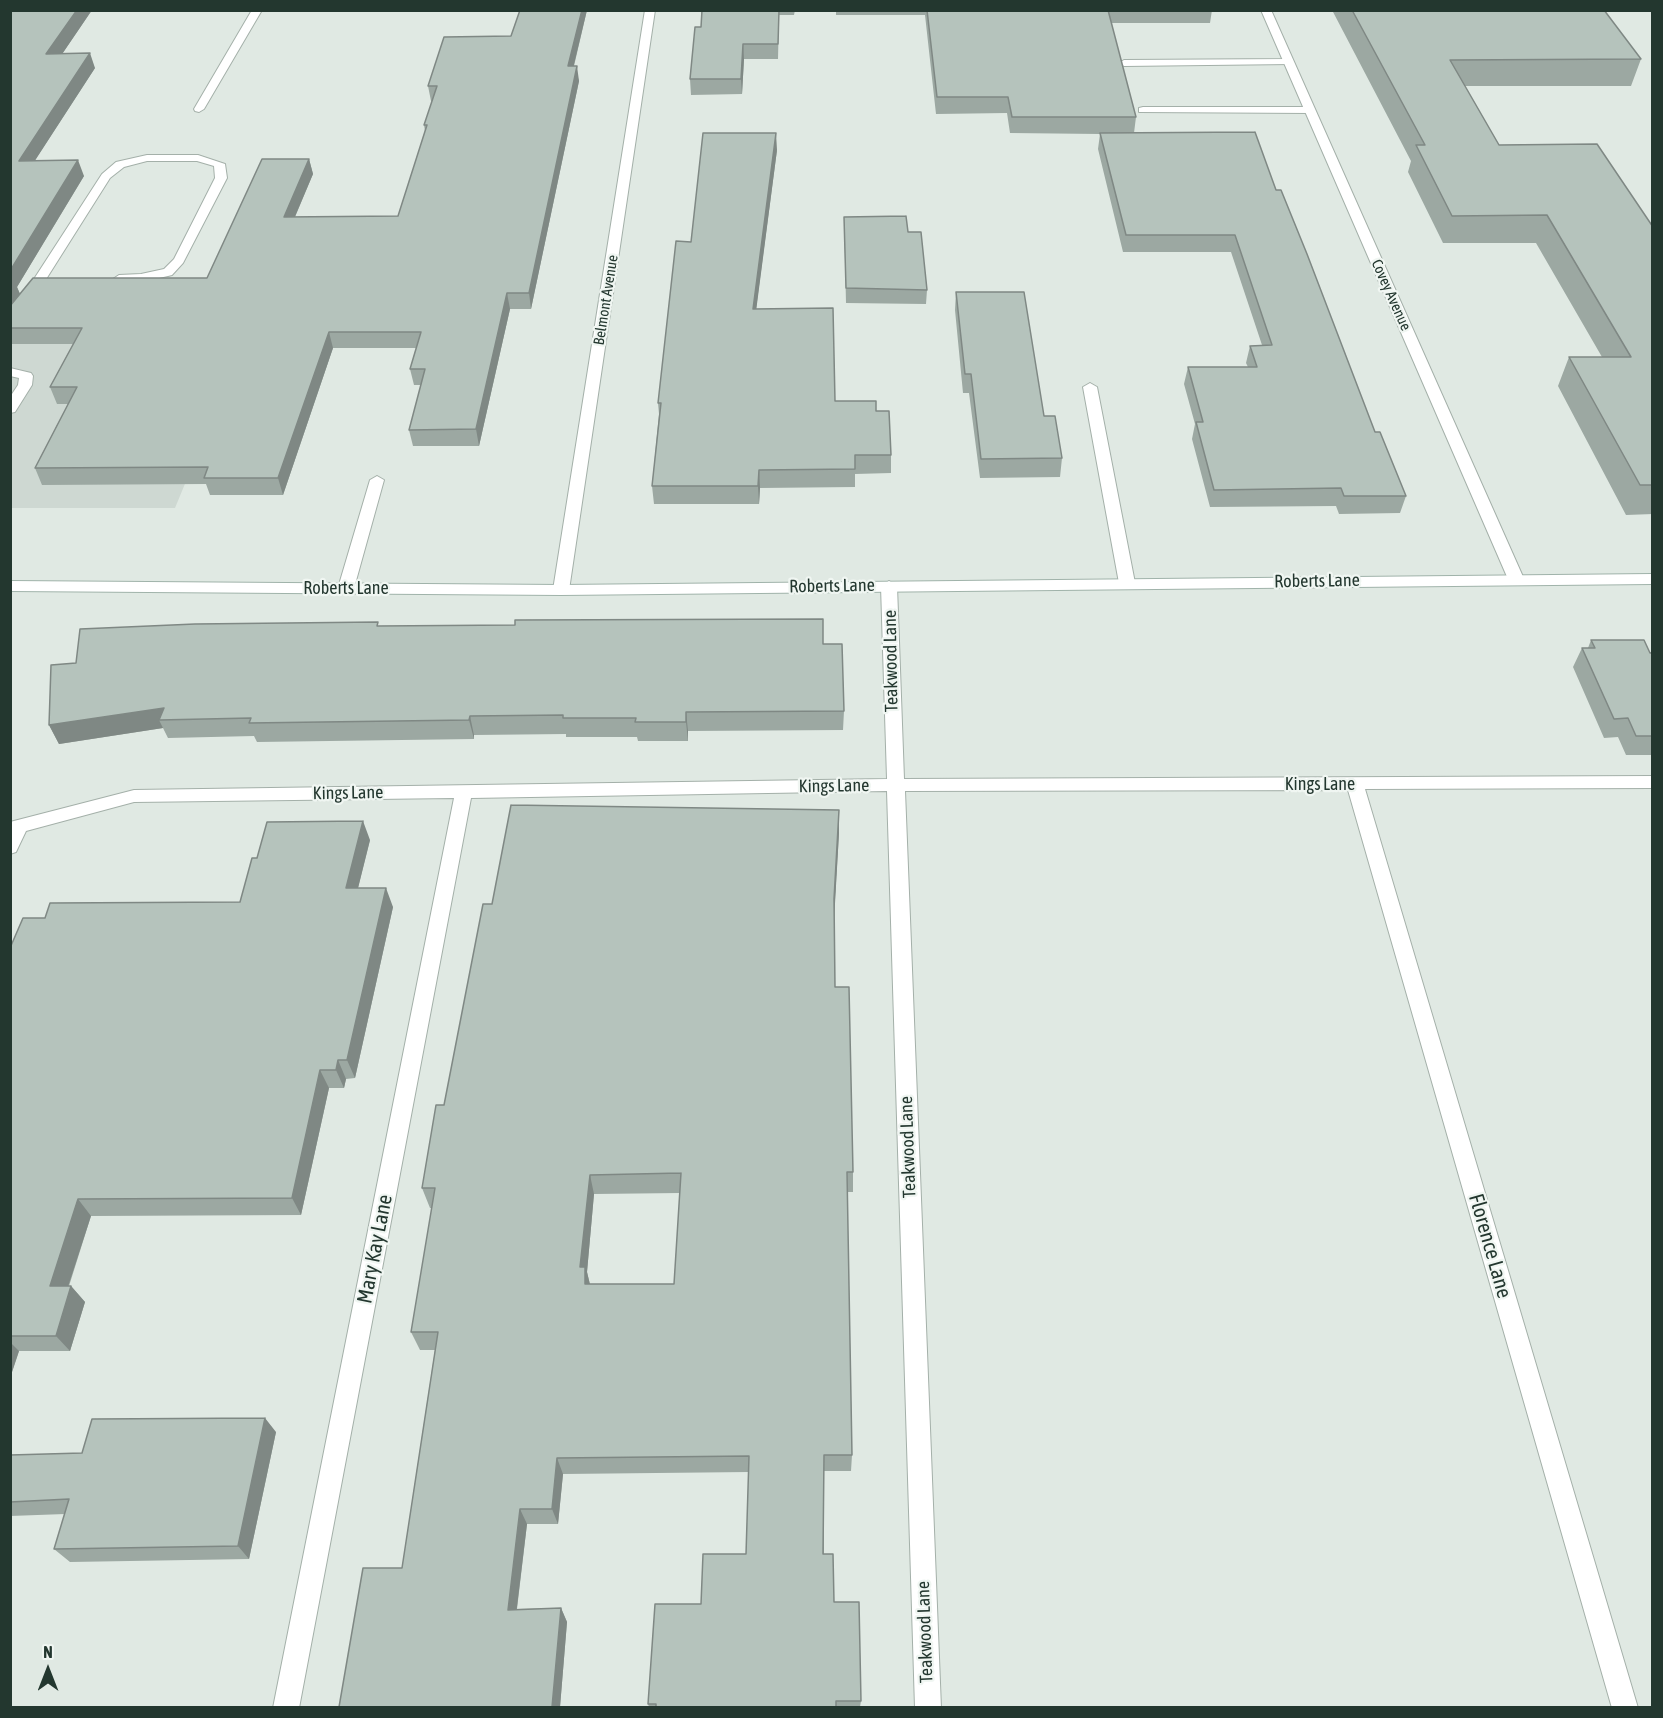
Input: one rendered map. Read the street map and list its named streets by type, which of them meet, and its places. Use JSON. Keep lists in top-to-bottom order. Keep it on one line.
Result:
{"streets":{"street":["Covey Avenue","Belmont Avenue","Roberts Lane","Teakwood Lane","Kings Lane","Florence Lane","Mary Kay Lane"]},"crossings":[["Covey Avenue","Roberts Lane"],["Belmont Avenue","Roberts Lane"],["Roberts Lane","Teakwood Lane"],["Teakwood Lane","Kings Lane"],["Kings Lane","Florence Lane"],["Kings Lane","Mary Kay Lane"]],"north":"top"}
